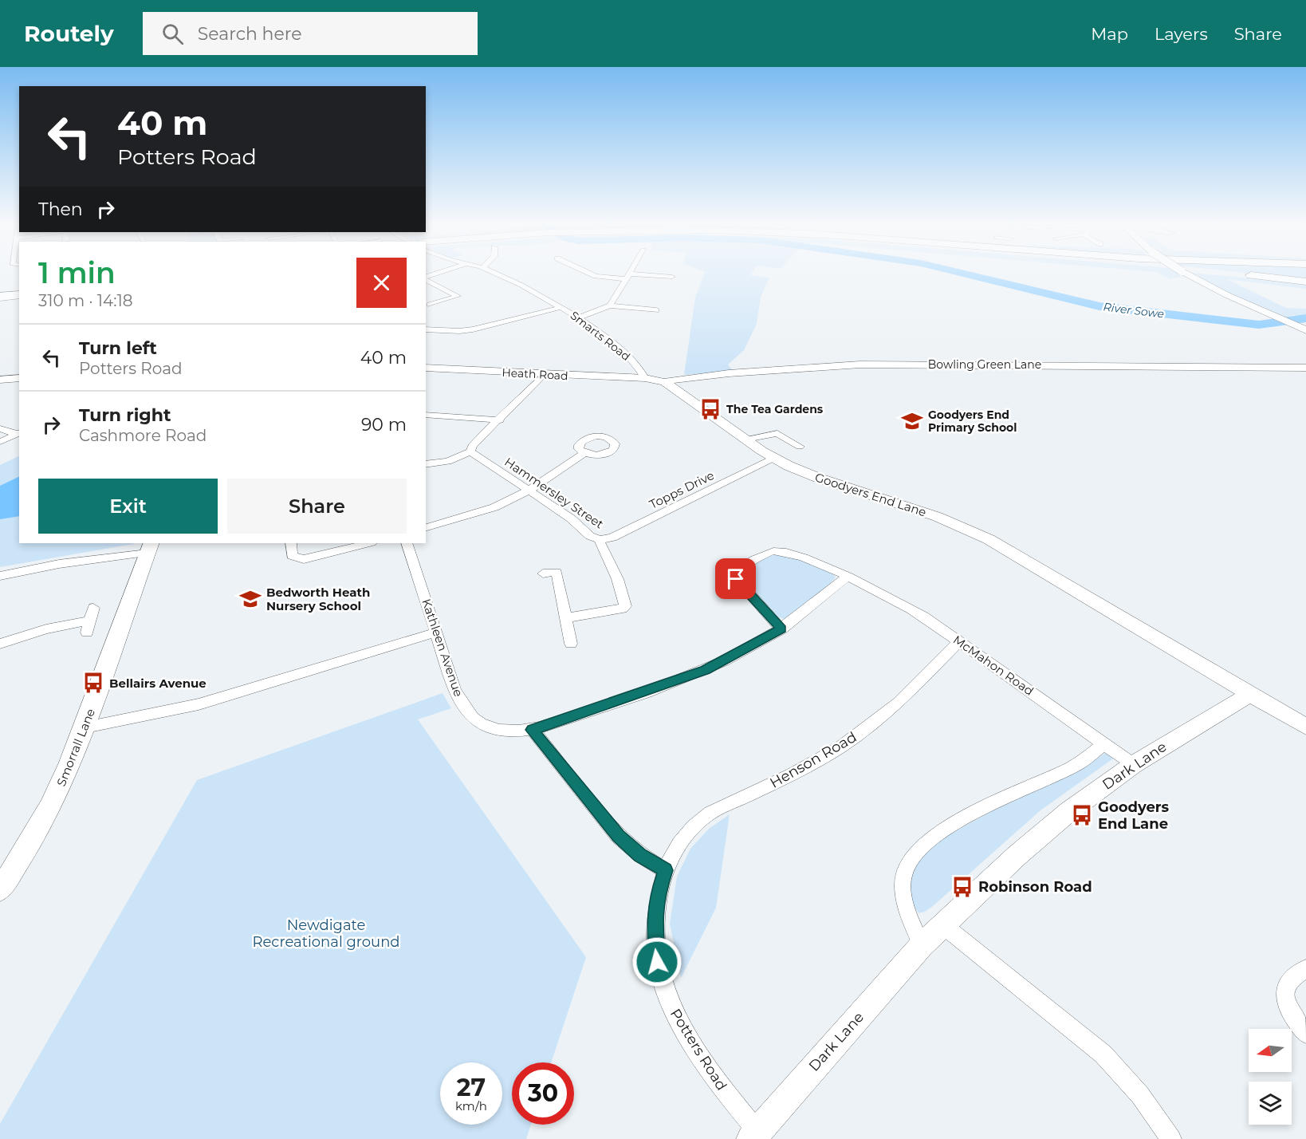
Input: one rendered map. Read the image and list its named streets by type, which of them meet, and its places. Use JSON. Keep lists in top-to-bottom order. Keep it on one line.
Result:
{"streets":{"street":["Smarts Road","Bowling Green Lane","Heath Road","Topps Drive","Hammersley Street","Goodyers End Lane","Kathleen Avenue","McMahon Road","Smorrall Lane","Henson Road","Dark Lane","Potters Road"]},"crossings":[["Smarts Road","Heath Road"],["Bowling Green Lane","Goodyers End Lane"],["Topps Drive","Hammersley Street"],["Topps Drive","Goodyers End Lane"],["Goodyers End Lane","Dark Lane"],["Kathleen Avenue","McMahon Road"],["McMahon Road","Henson Road"],["McMahon Road","Dark Lane"],["Henson Road","Potters Road"],["Dark Lane","Potters Road"]],"water":["River Sowe"],"parks":["Newdigate Recreational ground"],"places":{"bus stop":["The Tea Gardens","Bellairs Avenue","Goodyers End Lane","Robinson Road"],"school or university":["Goodyers End Primary School","Bedworth Heath Nursery School"]},"north":"left","page":{"header":"Routely","search":"Search here","nav":["Map","Layers","Share"],"turn":["40 m","Potters Road"],"then":"Then","heading":["1 min","310 m · 14:18"],"list":[{"name":"Turn left","note":"Potters Road","value":"40 m"},{"name":"Turn right","note":"Cashmore Road","value":"90 m"}],"buttons":["Exit","Share"],"speed":"27 km/h","limit":"30"}}
